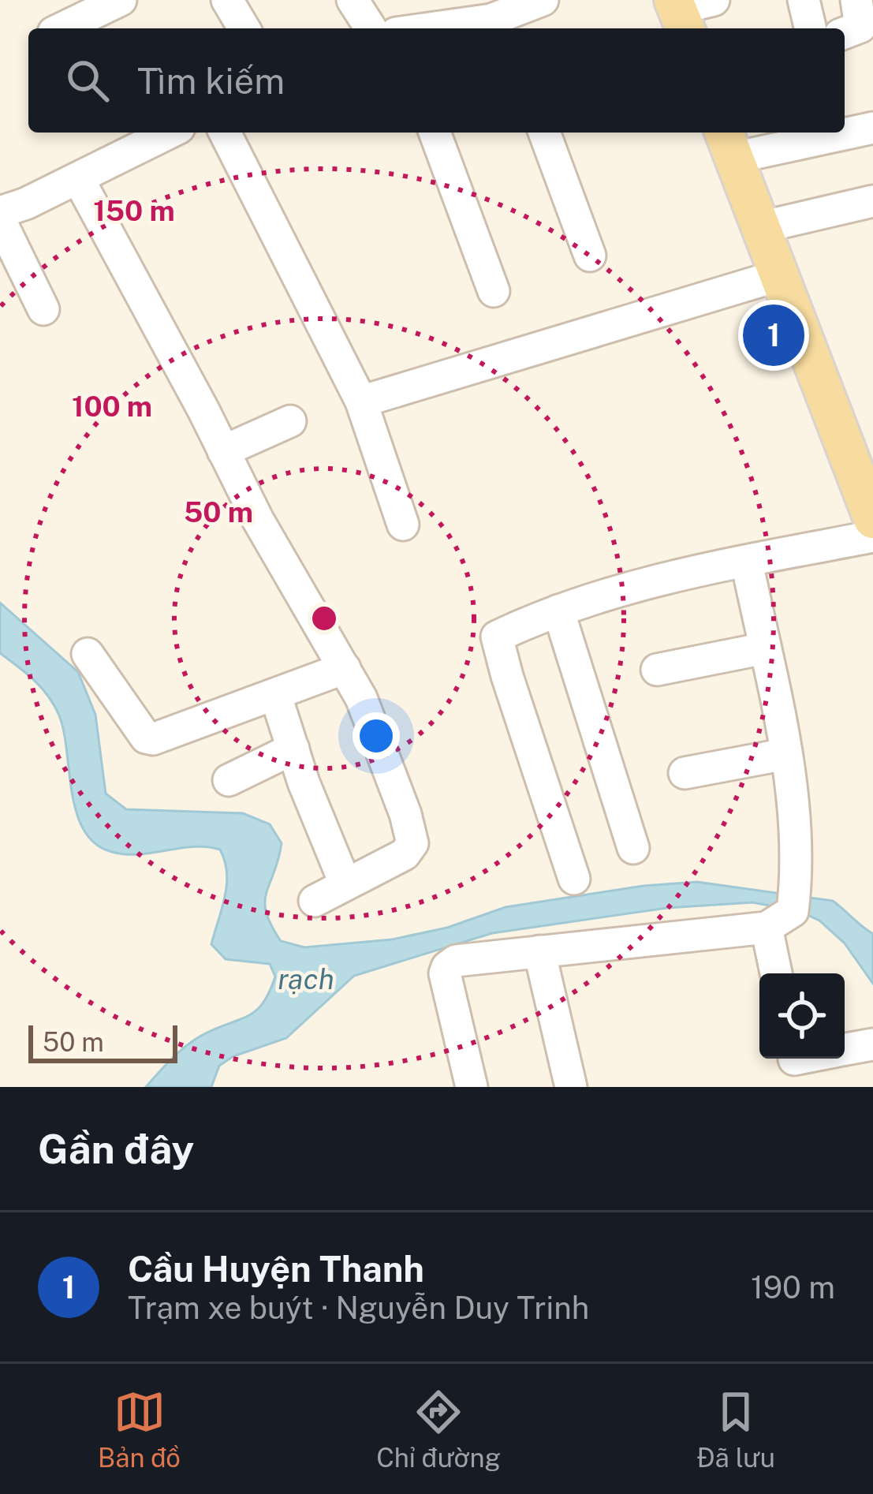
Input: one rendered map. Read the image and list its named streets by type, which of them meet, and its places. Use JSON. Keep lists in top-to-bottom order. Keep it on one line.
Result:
{"water":["rạch"],"scale_bar":"50 m","page":{"search":"Tìm kiếm","pins":"1","scale":"50 m","heading":"Gần đây","list":[{"mark":"1","name":"Cầu Huyện Thanh","note":"Trạm xe buýt · Nguyễn Duy Trinh","value":"190 m"}],"nav":["Bản đồ","Chỉ đường","Đã lưu"]},"rings":["150 m","100 m","50 m"]}
